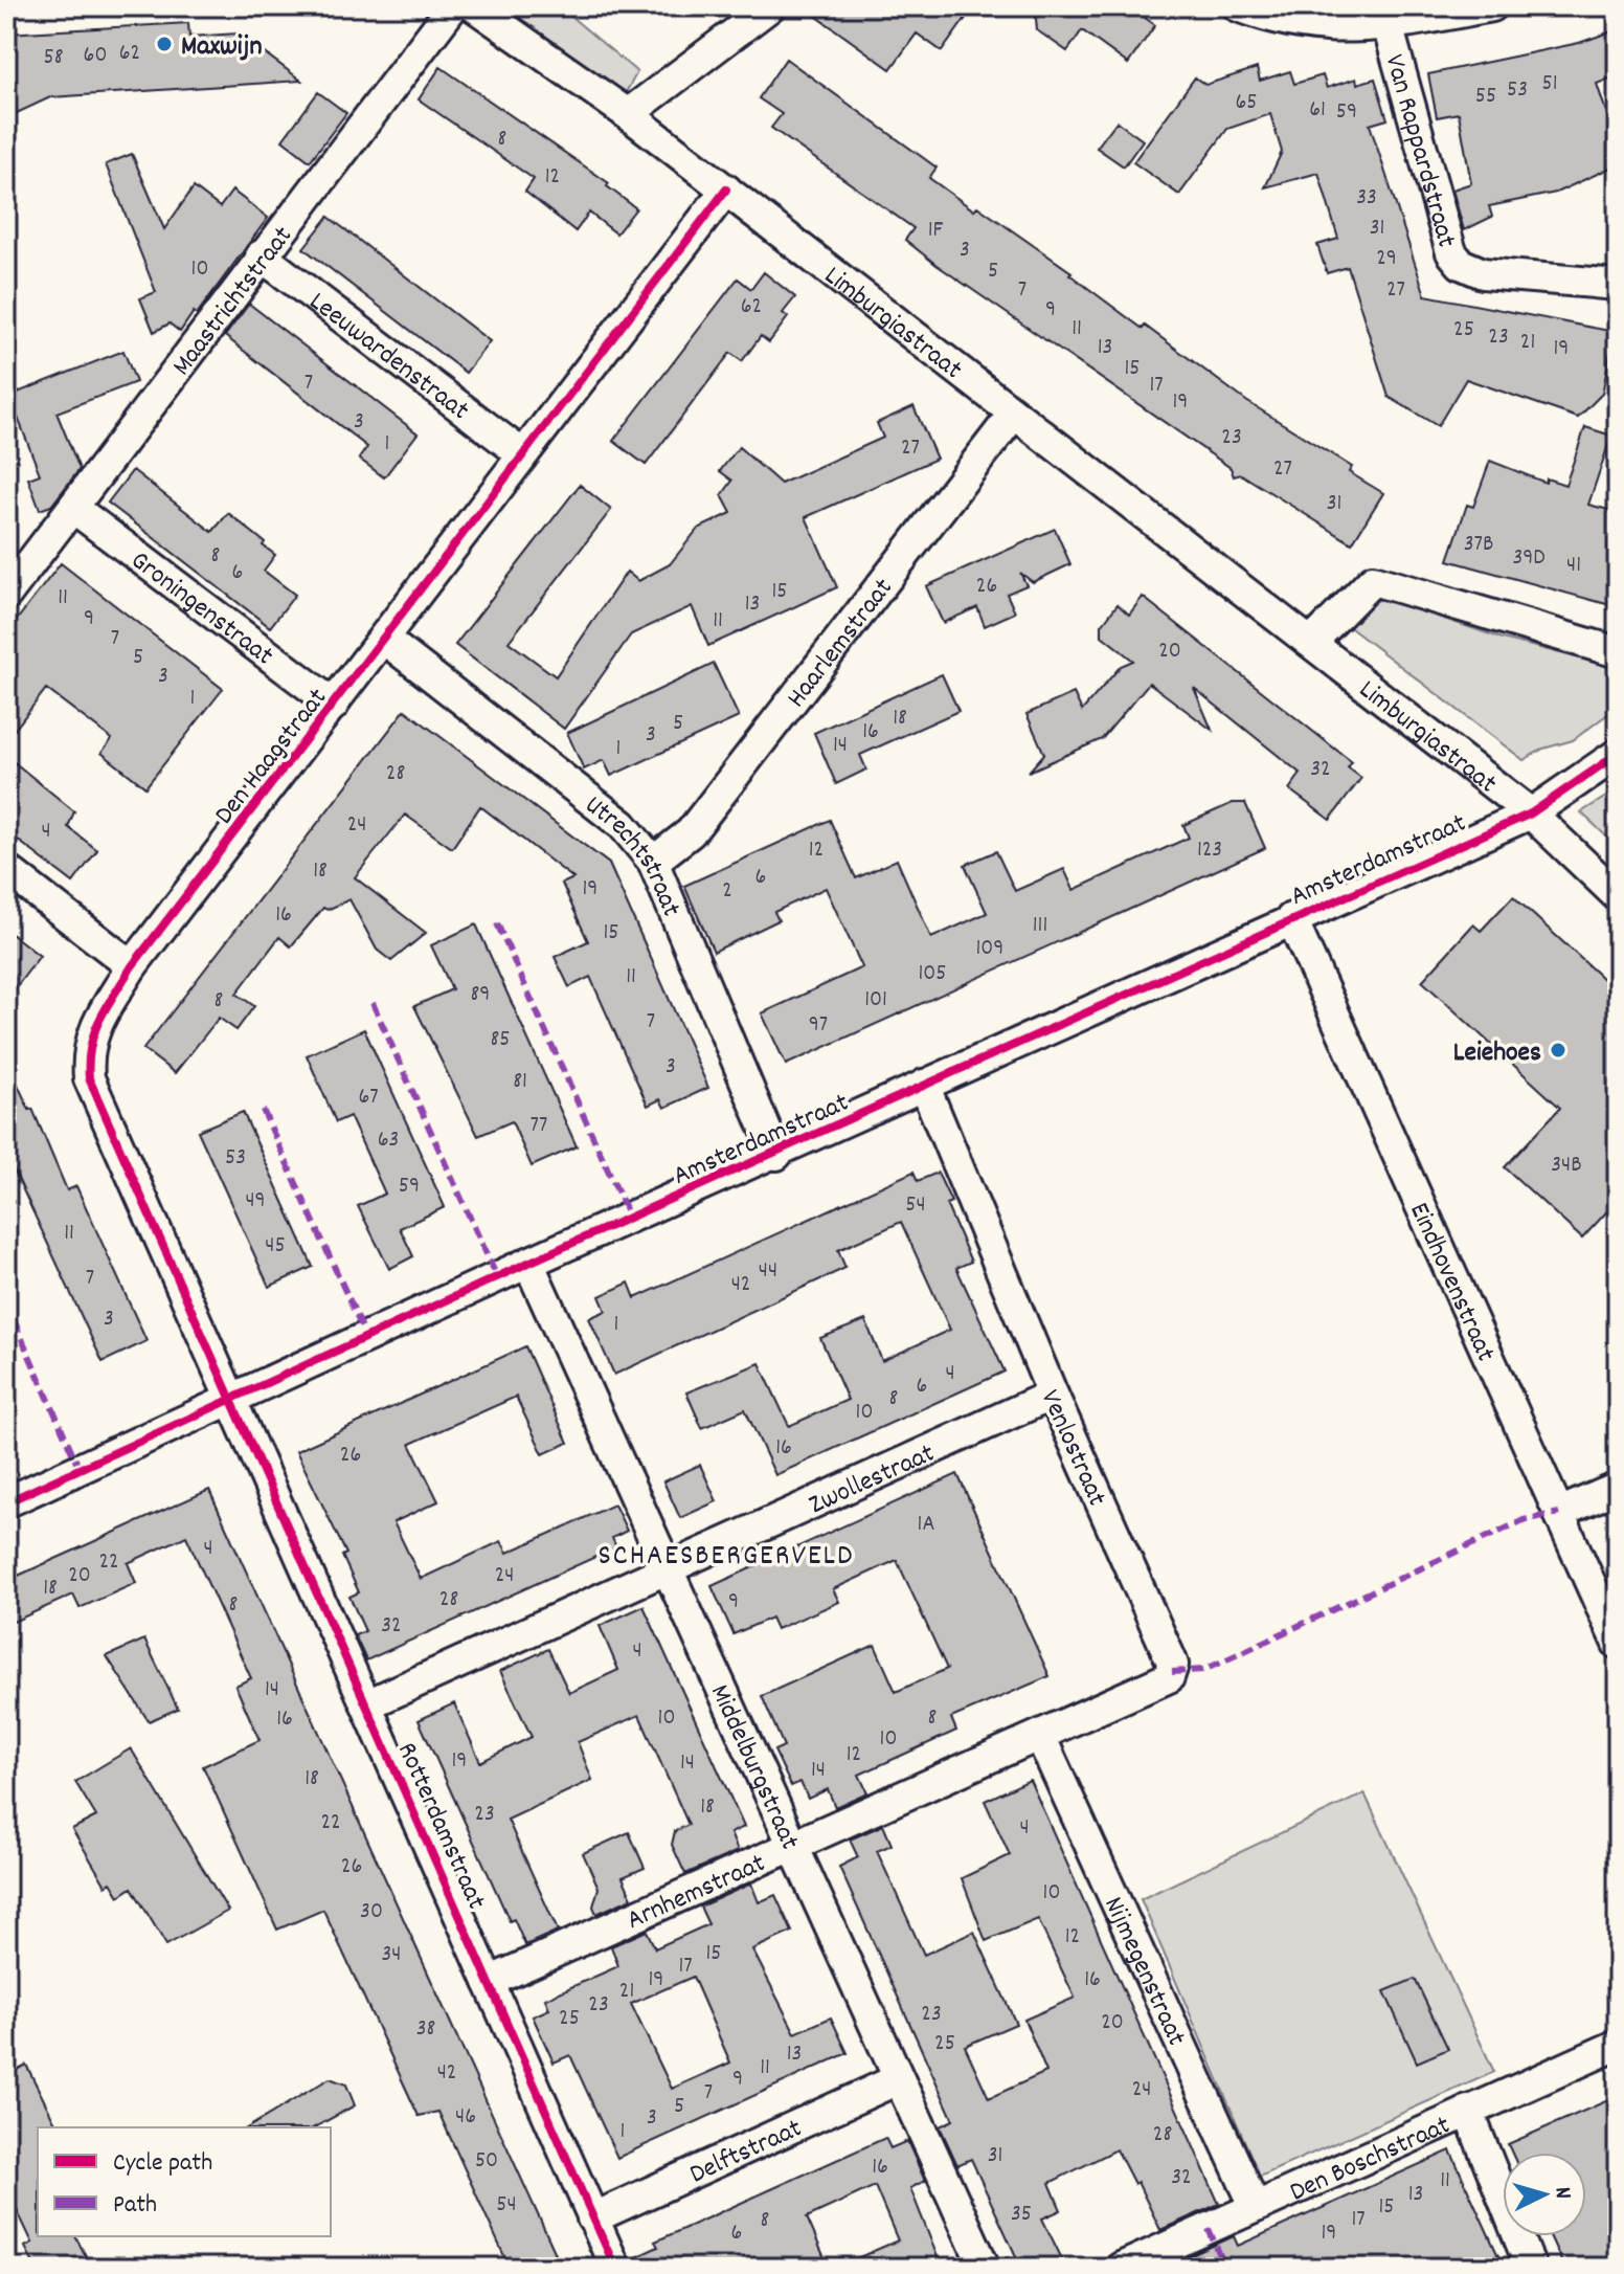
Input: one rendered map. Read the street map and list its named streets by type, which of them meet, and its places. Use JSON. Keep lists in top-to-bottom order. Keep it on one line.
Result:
{"streets":{"street":["Van Rappardstraat","Maastrichtstraat","Limburgiastraat","Leeuwardenstraat","Groningenstraat","Haarlemstraat","Den Haagstraat","Amsterdamstraat","Utrechtstraat","Eindhovenstraat","Venlostraat","Zwollestraat","Middelburgstraat","Rotterdamstraat","Arnhemstraat","Nijmegenstraat","Delftstraat","Den Boschstraat"]},"crossings":[["Maastrichtstraat","Leeuwardenstraat"],["Maastrichtstraat","Groningenstraat"],["Limburgiastraat","Haarlemstraat"],["Limburgiastraat","Den Haagstraat"],["Limburgiastraat","Amsterdamstraat"],["Leeuwardenstraat","Den Haagstraat"],["Groningenstraat","Den Haagstraat"],["Haarlemstraat","Utrechtstraat"],["Den Haagstraat","Amsterdamstraat"],["Den Haagstraat","Utrechtstraat"],["Den Haagstraat","Rotterdamstraat"],["Amsterdamstraat","Utrechtstraat"],["Amsterdamstraat","Eindhovenstraat"],["Amsterdamstraat","Venlostraat"],["Amsterdamstraat","Middelburgstraat"],["Amsterdamstraat","Rotterdamstraat"],["Venlostraat","Zwollestraat"],["Venlostraat","Arnhemstraat"],["Venlostraat","Nijmegenstraat"],["Zwollestraat","Middelburgstraat"],["Zwollestraat","Rotterdamstraat"],["Middelburgstraat","Arnhemstraat"],["Middelburgstraat","Delftstraat"],["Rotterdamstraat","Arnhemstraat"],["Rotterdamstraat","Delftstraat"],["Arnhemstraat","Nijmegenstraat"],["Nijmegenstraat","Den Boschstraat"]],"districts":["SCHAESBERGERVELD"],"places":["Maxwijn","Leiehoes"],"house_numbers":["62","60","58","51","53","55","65","61","59","8","12","33","31","1F","3","29","10","5","7","27","62","9","11","25","23","21","13","19","15","7","17","19","3","23","1","27","27","31","37B","8","39D","41","6","26","15","11","13","9","11","7","20","5","3","1","18","5","16","3","14","1","32","28","24","4","12","123","18","6","19","2","16","111","15","109","105","11","89","101","8","7","97","85","3","81","67","77","63","53","34B","59","49","54","11","45","44","7","42","3","1","4","6","8","10","16","26","1A","4","22","20","24","18","28","9","8","32","4","14","10","8","16","10","12","19","14","14","18","18","23","22","4","26","10","30","12","15","34","17","19","16","21","23","23","25","20","38","25","13","11","42","9","24","7","5","46","3","1","28","31","50","16","32","11","13","54","15","35","17","8","6","19"],"legend":["Cycle path","Path"],"north":"right"}
